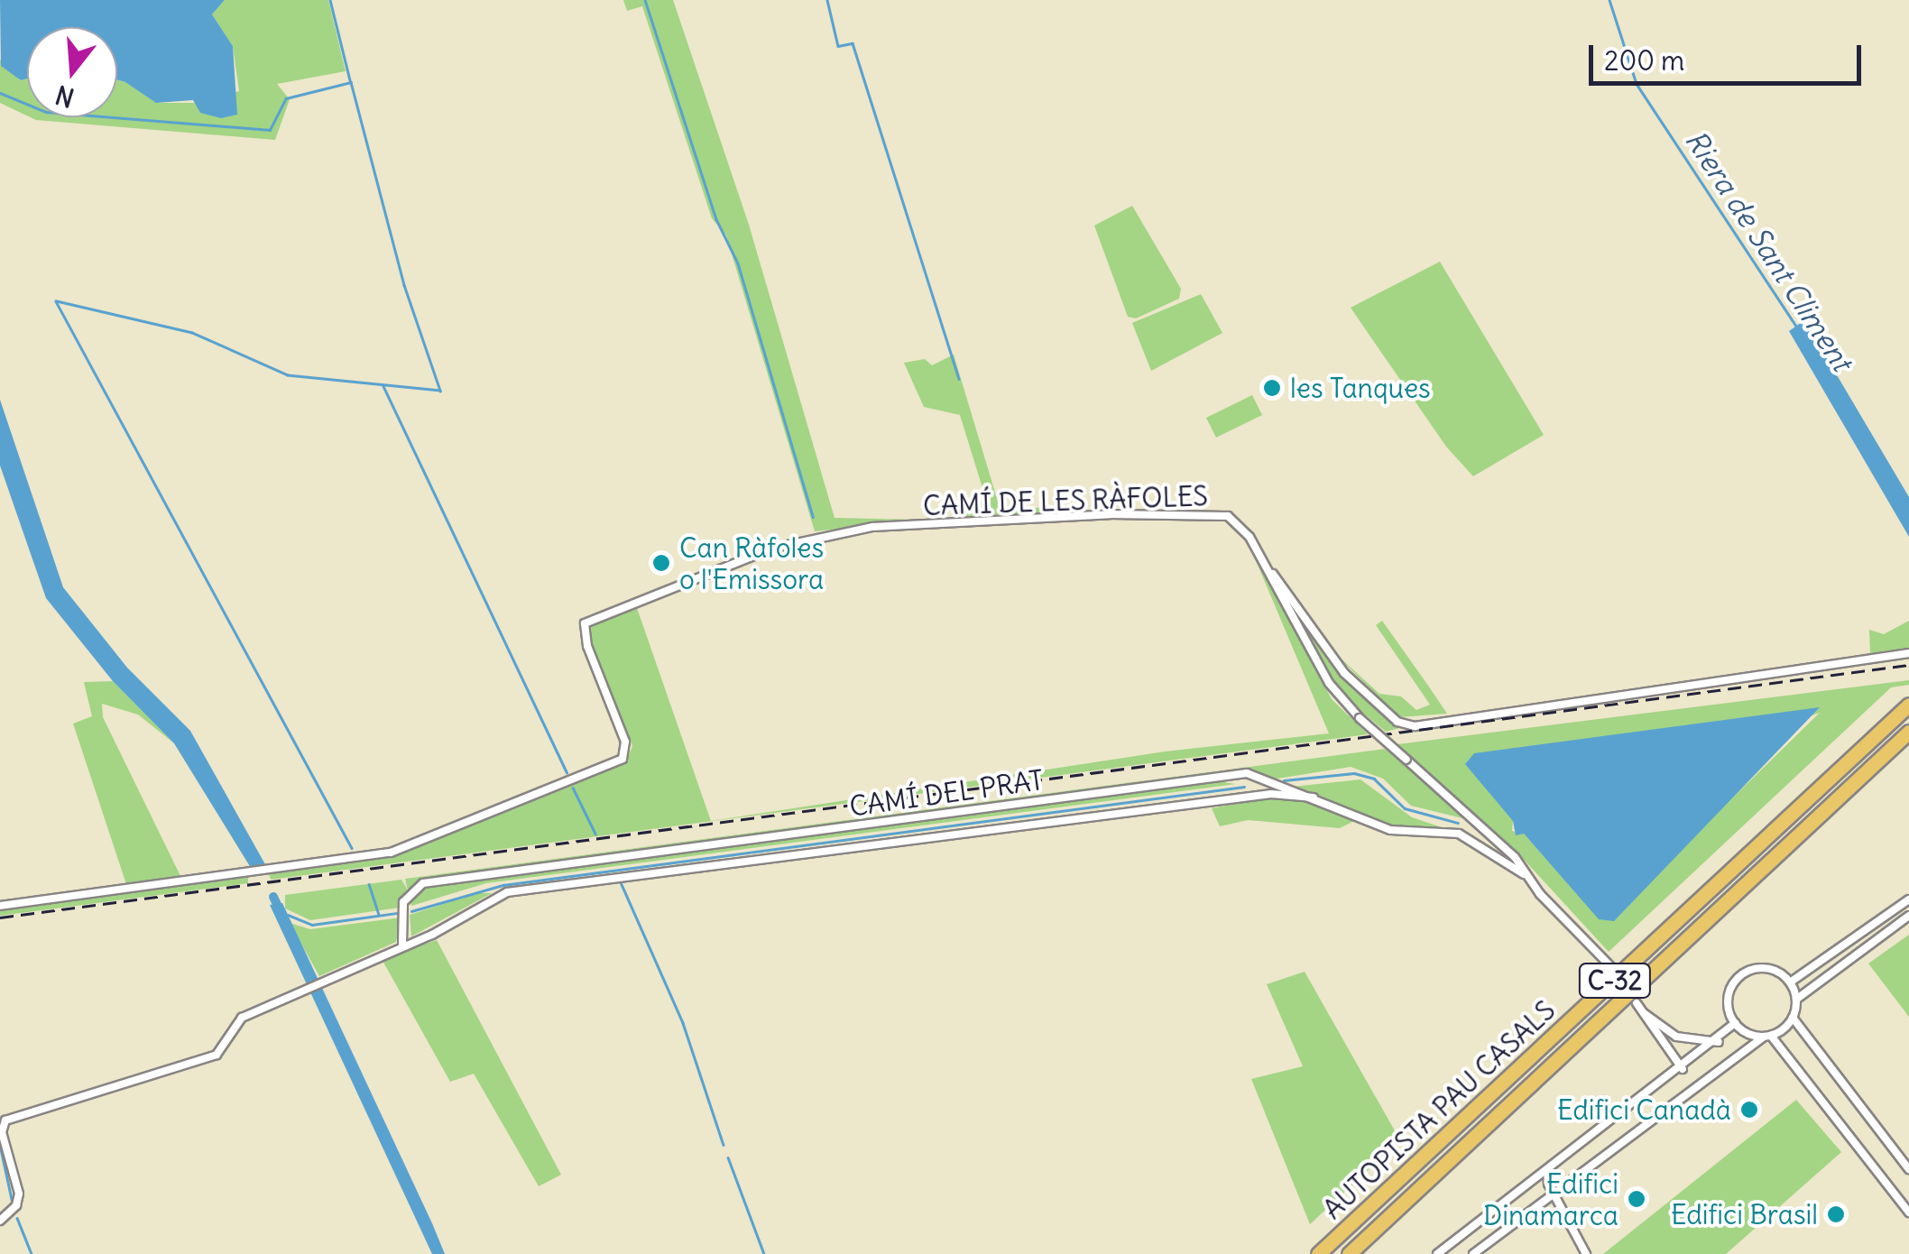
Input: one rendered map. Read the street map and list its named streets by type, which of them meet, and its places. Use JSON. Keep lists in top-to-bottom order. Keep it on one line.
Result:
{"streets":{"highway":["C-32","AUTOPISTA PAU CASALS"],"street":["CAMÍ DE LES RÀFOLES","CAMÍ DEL PRAT"]},"crossings":[["CAMÍ DE LES RÀFOLES","CAMÍ DEL PRAT"]],"water":["Riera de Sant Climent"],"places":["les Tanques","Can Ràfoles o l'Emissora","Edifici Canadà","Edifici Dinamarca","Edifici Brasil"],"scale_bar":"200 m","north":"bottom"}
